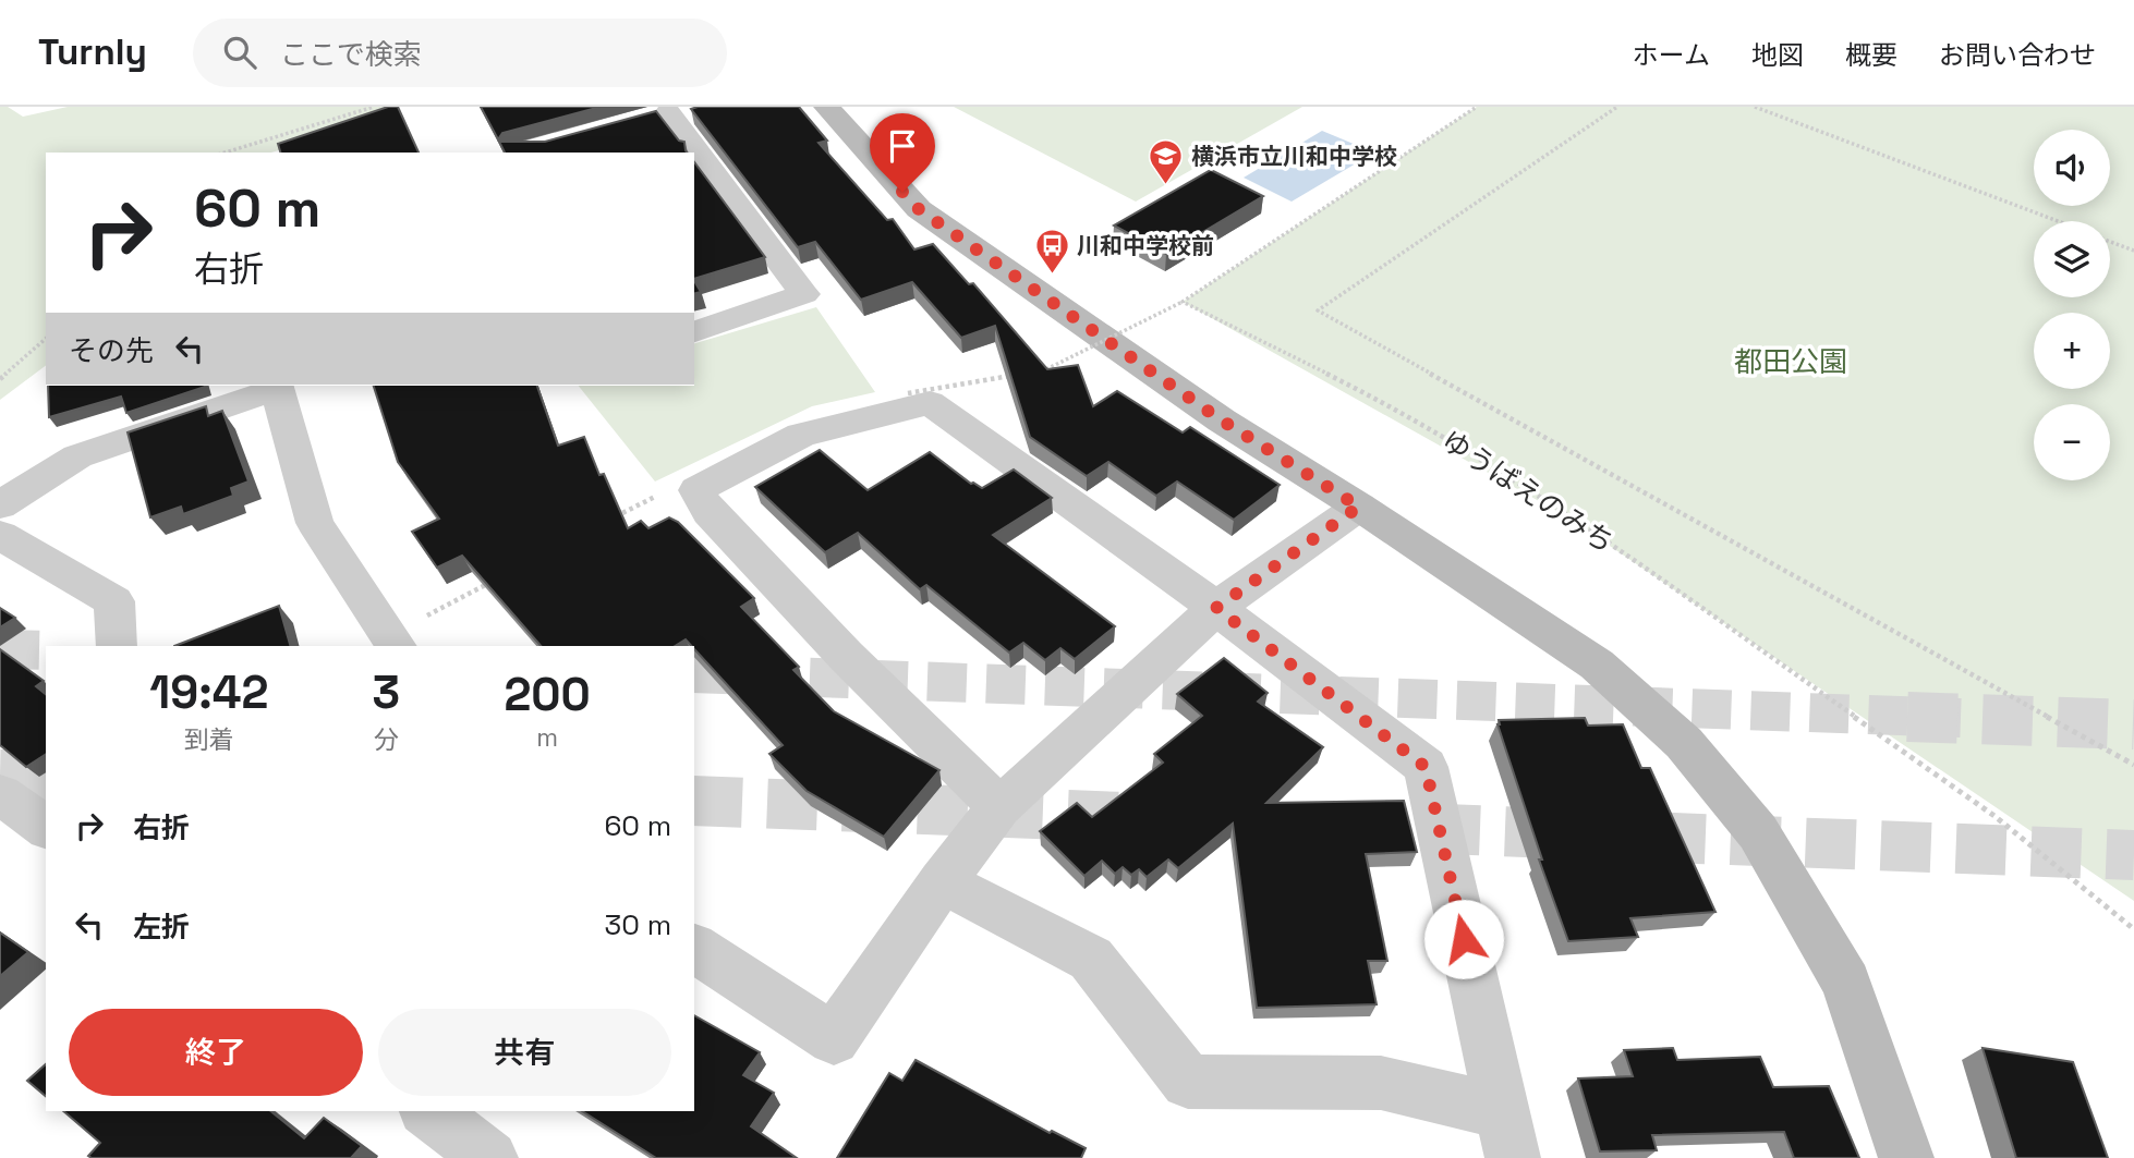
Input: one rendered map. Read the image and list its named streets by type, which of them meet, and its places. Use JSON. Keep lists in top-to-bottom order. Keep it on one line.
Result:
{"streets":{"path":["ゆうばえのみち"]},"parks":["都田公園"],"places":{"school or university":["横浜市立川和中学校"],"bus stop":["川和中学校前"]},"page":{"header":"Turnly","search":"ここで検索","nav":["ホーム","地図","概要","お問い合わせ"],"map_buttons":["+","−"],"turn":["60 m","右折"],"then":"その先","eta":["19:42","到着","3","分","200","m"],"list":[{"name":"右折","value":"60 m"},{"name":"左折","value":"30 m"}],"buttons":["終了","共有"]}}
